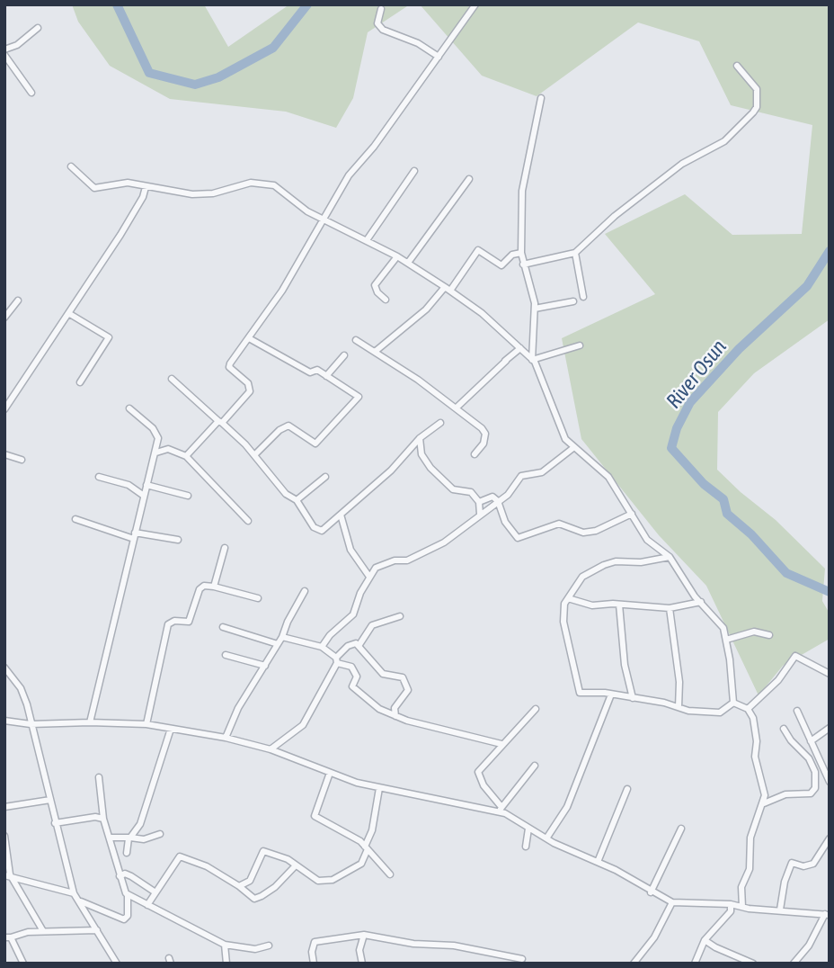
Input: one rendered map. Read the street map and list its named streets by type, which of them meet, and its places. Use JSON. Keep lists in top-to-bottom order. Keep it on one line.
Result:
{"water":["River Osun"]}
